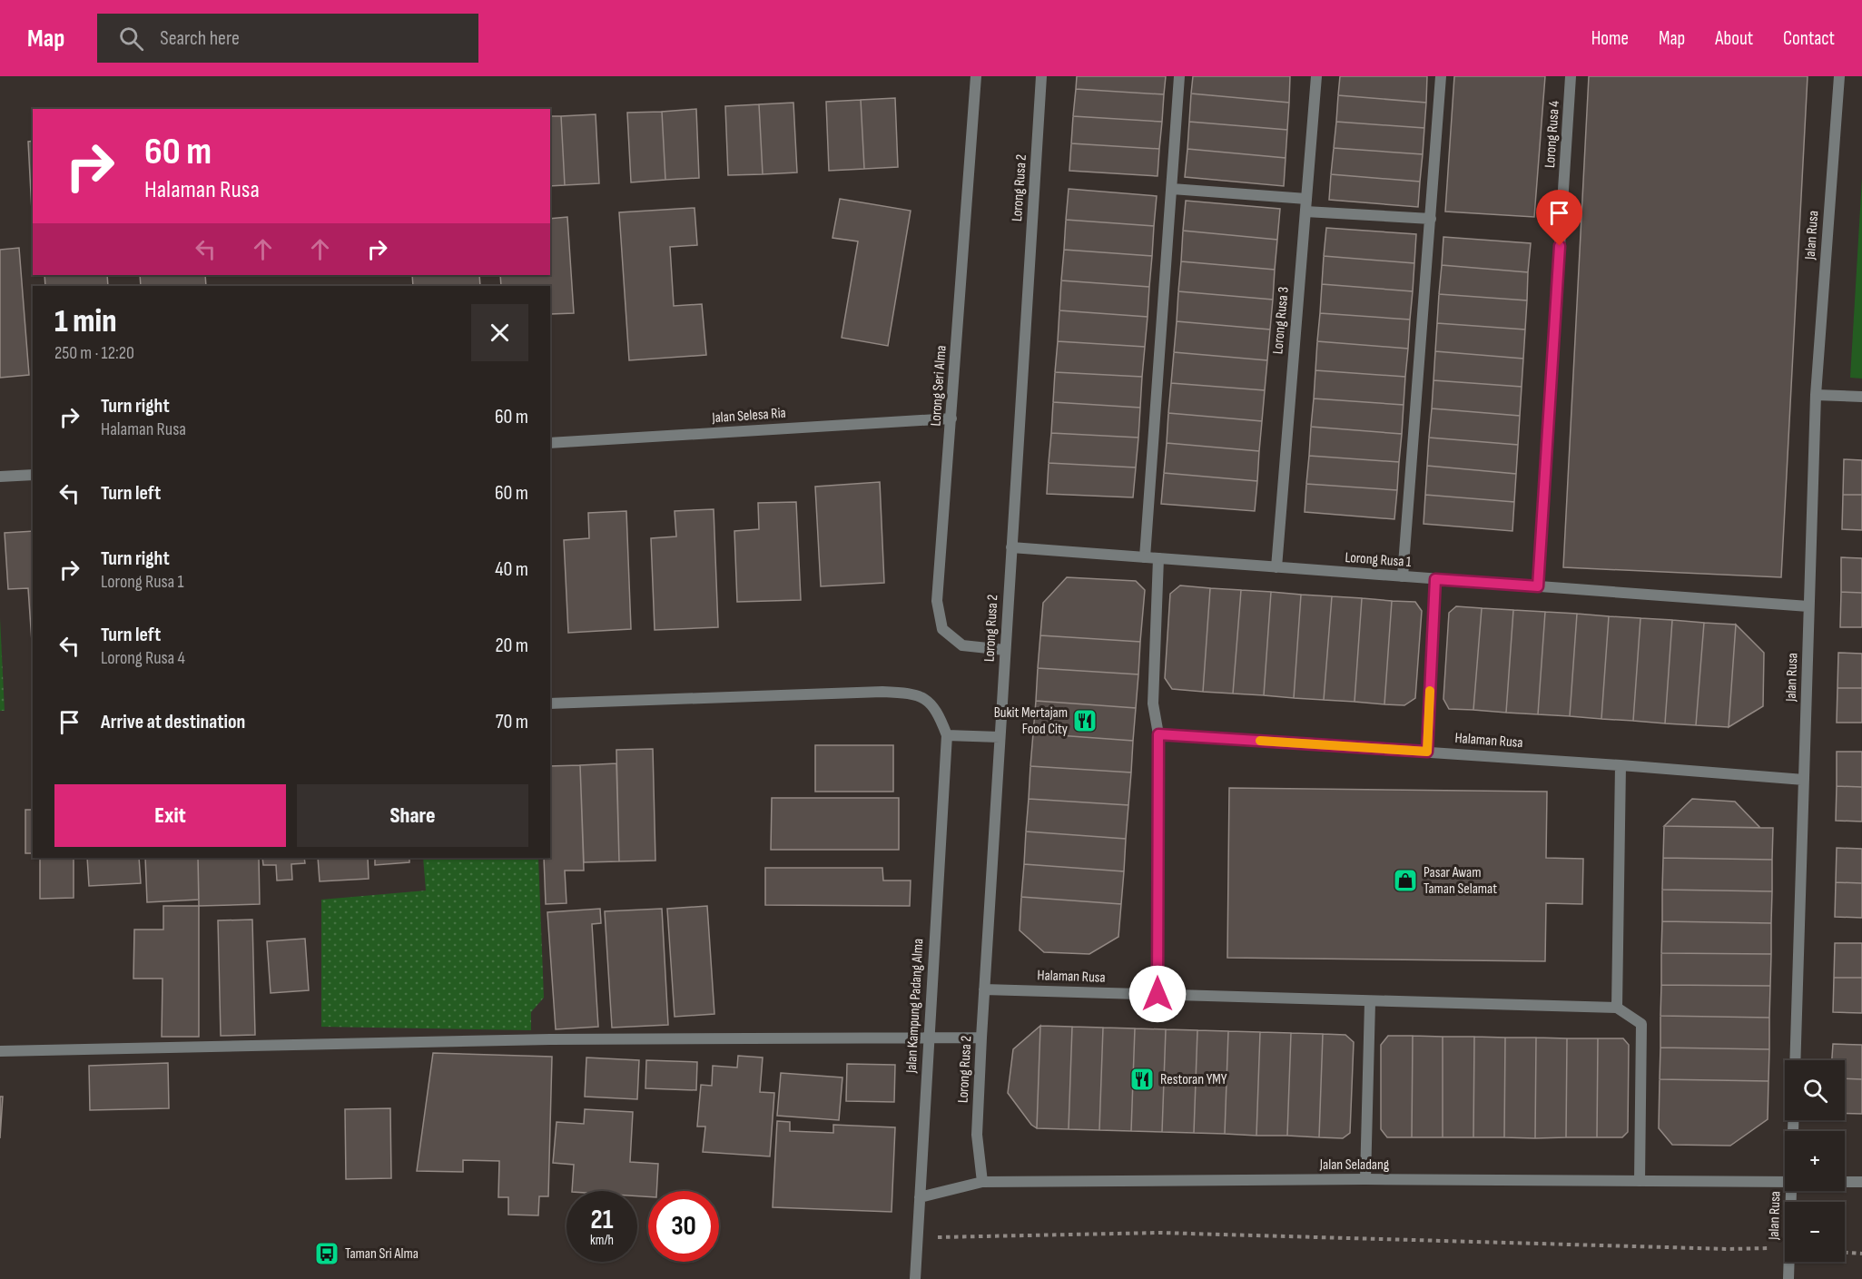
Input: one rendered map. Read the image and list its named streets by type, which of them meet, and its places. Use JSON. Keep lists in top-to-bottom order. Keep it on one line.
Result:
{"streets":{"street":["Lorong Rusa 4","Lorong Rusa 2","Jalan Rusa","Lorong Rusa 3","Lorong Seri Alma","Jalan Selesa Ria","Lorong Rusa 1","Halaman Rusa","Jalan Kampung Padang Alma","Jalan Seladang"]},"crossings":[["Lorong Rusa 4","Lorong Rusa 1"],["Lorong Rusa 2","Lorong Seri Alma"],["Lorong Rusa 2","Lorong Rusa 1"],["Lorong Rusa 2","Halaman Rusa"],["Lorong Rusa 2","Jalan Seladang"],["Jalan Rusa","Lorong Rusa 1"],["Jalan Rusa","Halaman Rusa"],["Lorong Rusa 3","Lorong Rusa 1"],["Lorong Seri Alma","Jalan Selesa Ria"],["Jalan Kampung Padang Alma","Jalan Seladang"]],"places":{"restaurant":["Bukit Mertajam Food City","Restoran YMY"],"shop":["Pasar Awam Taman Selamat"],"bus stop":["Taman Sri Alma"]},"page":{"header":"Map","search":"Search here","nav":["Home","Map","About","Contact"],"turn":["60 m","Halaman Rusa"],"heading":["1 min","250 m · 12:20"],"list":[{"name":"Turn right","note":"Halaman Rusa","value":"60 m"},{"name":"Turn left","value":"60 m"},{"name":"Turn right","note":"Lorong Rusa 1","value":"40 m"},{"name":"Turn left","note":"Lorong Rusa 4","value":"20 m"},{"name":"Arrive at destination","value":"70 m"}],"buttons":["Exit","Share"],"map_buttons":["+","−"],"speed":"21 km/h","limit":"30"}}
